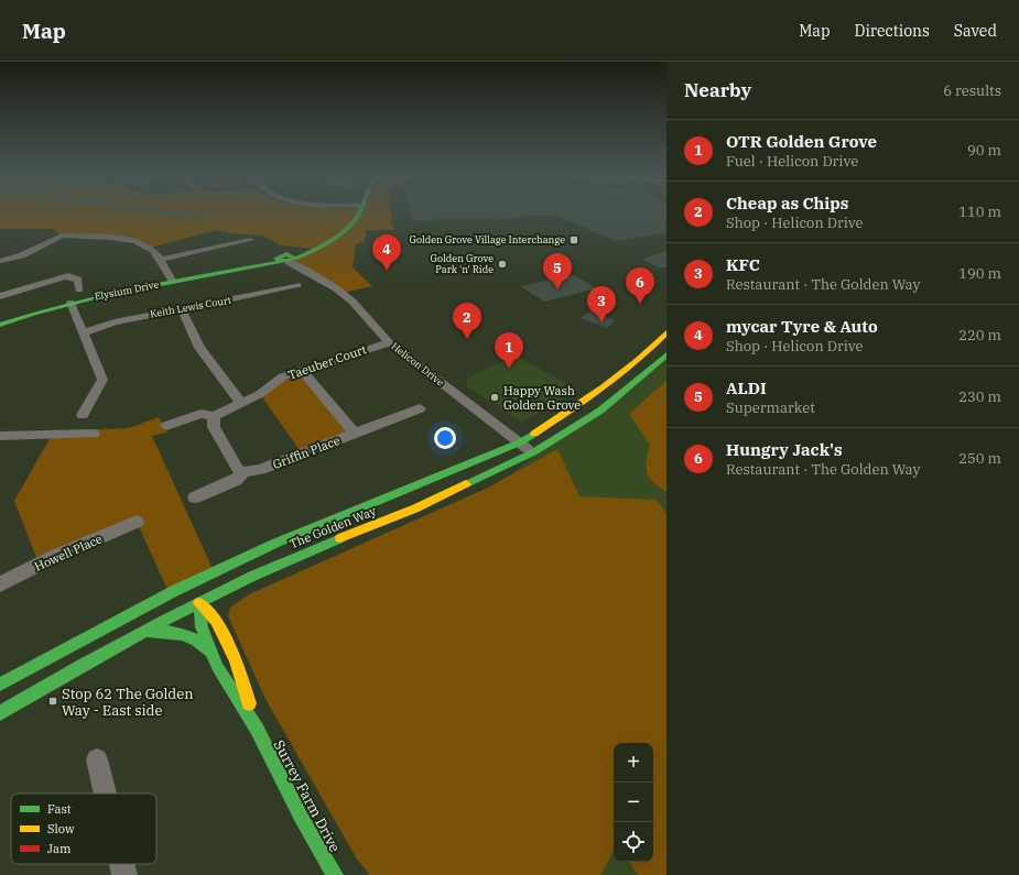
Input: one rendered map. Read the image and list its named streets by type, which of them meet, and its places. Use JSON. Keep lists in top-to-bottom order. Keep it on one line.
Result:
{"streets":{"street":["Elysium Drive","Keith Lewis Court","Taeuber Court","Helicon Drive","Griffin Place","The Golden Way","Howell Place","Surrey Farm Drive"]},"crossings":[["Elysium Drive","Helicon Drive"],["Taeuber Court","Helicon Drive"],["Helicon Drive","The Golden Way"],["The Golden Way","Surrey Farm Drive"]],"places":{"transit":["Golden Grove Village Interchange","Stop 62 The Golden Way - East side"],"other":["Golden Grove Park 'n' Ride","Happy Wash Golden Grove"]},"legend":["Fast","Slow","Jam"],"page":{"header":"Map","nav":["Map","Directions","Saved"],"heading":["Nearby","6 results"],"list":[{"mark":"1","name":"OTR Golden Grove","note":"Fuel · Helicon Drive","value":"90 m"},{"mark":"2","name":"Cheap as Chips","note":"Shop · Helicon Drive","value":"110 m"},{"mark":"3","name":"KFC","note":"Restaurant · The Golden Way","value":"190 m"},{"mark":"4","name":"mycar Tyre & Auto","note":"Shop · Helicon Drive","value":"220 m"},{"mark":"5","name":"ALDI","note":"Supermarket","value":"230 m"},{"mark":"6","name":"Hungry Jack's","note":"Restaurant · The Golden Way","value":"250 m"}],"pins":["4","5","6","3","2","1"],"map_buttons":["+","−"]}}
